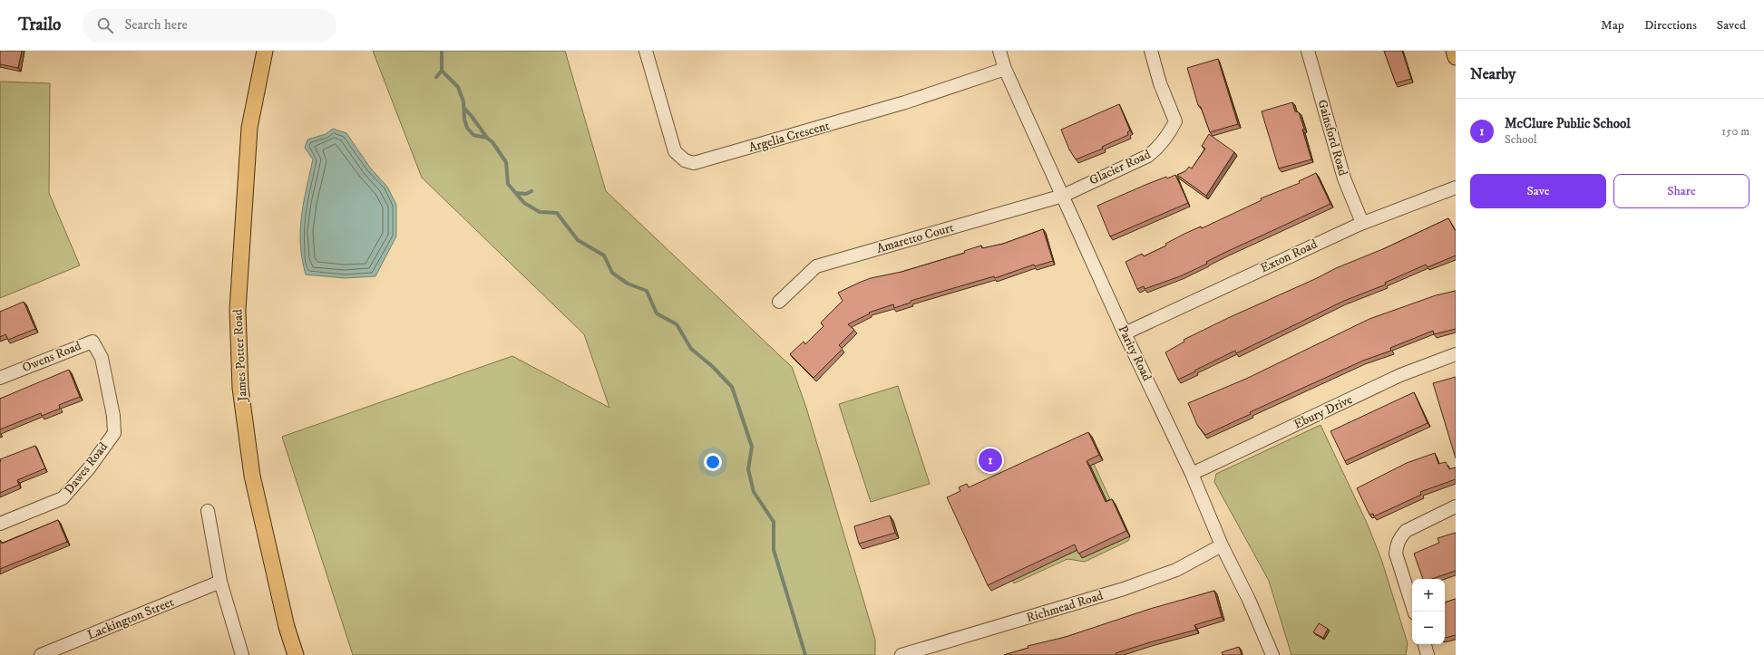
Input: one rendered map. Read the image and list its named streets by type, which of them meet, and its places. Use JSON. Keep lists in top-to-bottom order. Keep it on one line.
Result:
{"streets":{"main road":["James Potter Road"],"street":["Argelia Crescent","Gainsford Road","Glacier Road","Amaretto Court","Exton Road","Parity Road","Owens Road","Ebury Drive","Dawes Road","Richmead Road","Lackington Street"]},"crossings":[["Argelia Crescent","Parity Road"],["Gainsford Road","Exton Road"],["Glacier Road","Amaretto Court"],["Glacier Road","Parity Road"],["Amaretto Court","Parity Road"],["Exton Road","Parity Road"],["Parity Road","Ebury Drive"],["Parity Road","Richmead Road"],["Owens Road","Dawes Road"]],"page":{"header":"Trailo","search":"Search here","nav":["Map","Directions","Saved"],"heading":"Nearby","list":[{"mark":"1","name":"McClure Public School","note":"School","value":"150 m"}],"buttons":["Save","Share"],"pins":"1","map_buttons":["+","−"]}}
